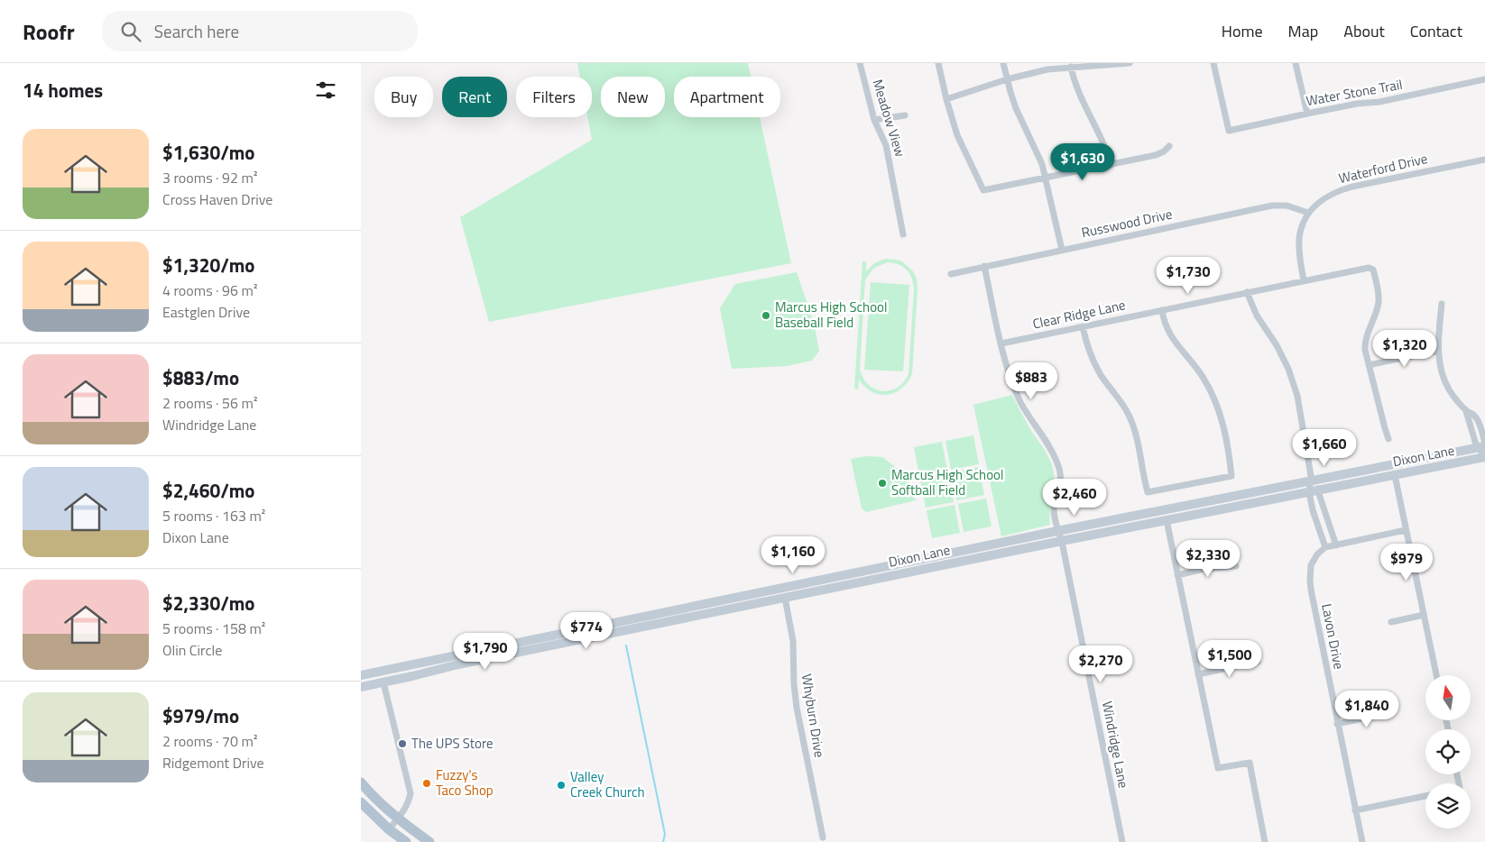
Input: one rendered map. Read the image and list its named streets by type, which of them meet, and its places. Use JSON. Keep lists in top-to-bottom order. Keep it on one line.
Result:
{"streets":{"main road":["Dixon Lane"],"street":["Water Stone Trail","Meadow View","Waterford Drive","Russwood Drive","Clear Ridge Lane","Lavon Drive","Whyburn Drive","Windridge Lane"]},"crossings":[["Waterford Drive","Russwood Drive"],["Waterford Drive","Clear Ridge Lane"],["Russwood Drive","Windridge Lane"],["Clear Ridge Lane","Windridge Lane"],["Dixon Lane","Whyburn Drive"],["Dixon Lane","Windridge Lane"]],"places":["Marcus High School Baseball Field","Marcus High School Softball Field","The UPS Store","Fuzzy's Taco Shop","Valley Creek Church"],"north":"top","page":{"header":"Roofr","search":"Search here","nav":["Home","Map","About","Contact"],"heading":"14 homes","chip":["Buy","Rent","Filters","New","Apartment"],"list":[{"name":"$1,630/mo","note":"3 rooms · 92 m² · Cross Haven Drive"},{"name":"$1,320/mo","note":"4 rooms · 96 m² · Eastglen Drive"},{"name":"$883/mo","note":"2 rooms · 56 m² · Windridge Lane"},{"name":"$2,460/mo","note":"5 rooms · 163 m² · Dixon Lane"},{"name":"$2,330/mo","note":"5 rooms · 158 m² · Olin Circle"},{"name":"$979/mo","note":"2 rooms · 70 m² · Ridgemont Drive"}],"price":["$1,630","$1,730","$1,320","$883","$1,660","$2,460","$1,160","$2,330","$979","$774","$1,790","$1,500","$2,270","$1,840"]}}
